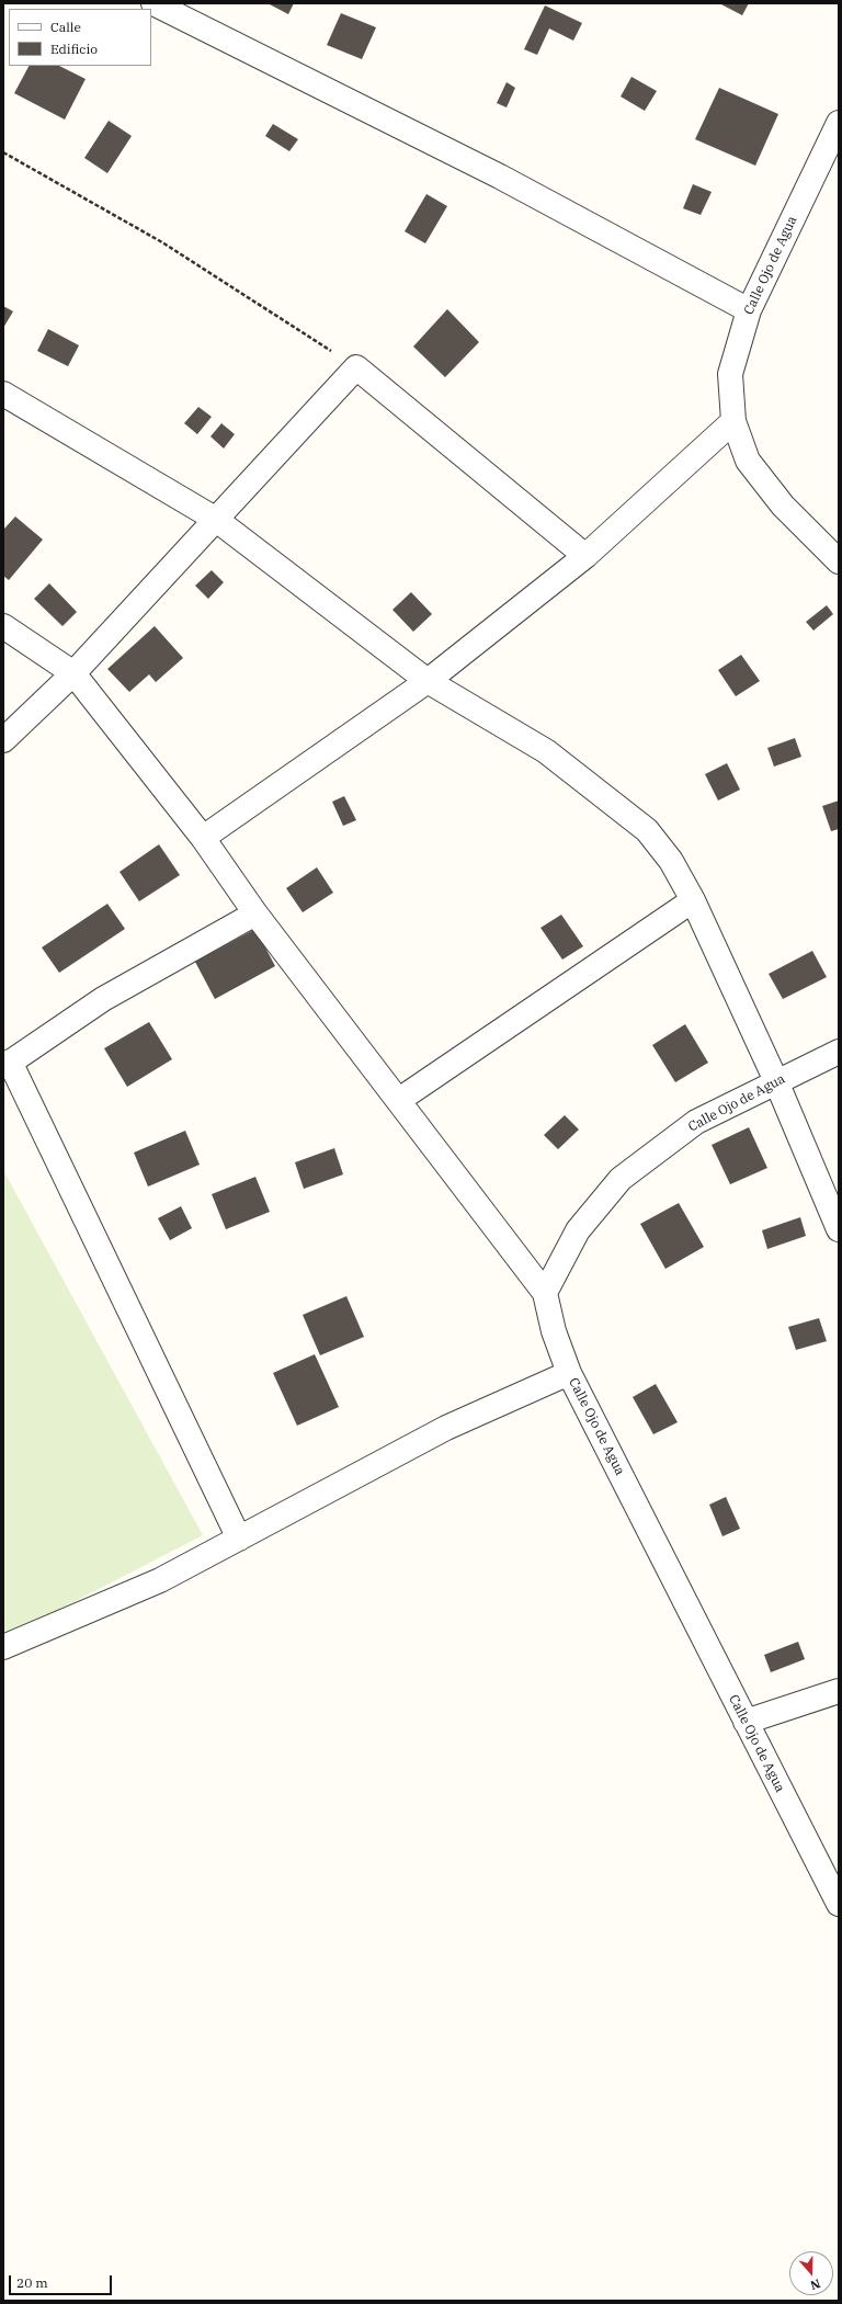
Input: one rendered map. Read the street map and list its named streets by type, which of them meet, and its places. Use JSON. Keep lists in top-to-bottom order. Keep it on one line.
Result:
{"streets":{"street":["Calle Ojo de Agua"]},"legend":["Calle","Edificio"],"scale_bar":"20 m","north":"bottom"}
